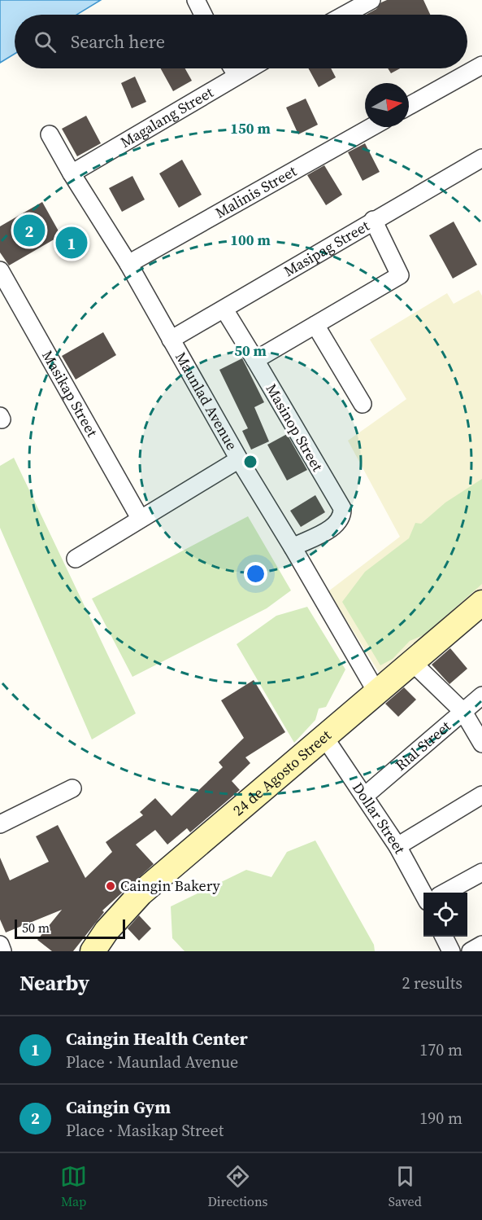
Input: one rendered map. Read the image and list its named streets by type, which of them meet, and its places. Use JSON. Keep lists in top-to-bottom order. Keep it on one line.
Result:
{"streets":{"street":["Magalang Street","Malinis Street","Masipag Street","Masikap Street","Maunlad Avenue","Masinop Street","Rial Street","24 de Agosto Street","Dollar Street"]},"crossings":[["Magalang Street","Maunlad Avenue"],["Malinis Street","Maunlad Avenue"],["Masipag Street","Maunlad Avenue"],["Masipag Street","Masinop Street"],["Maunlad Avenue","Masinop Street"],["Maunlad Avenue","24 de Agosto Street"],["Rial Street","Dollar Street"],["24 de Agosto Street","Dollar Street"]],"places":["Caingin Bakery"],"scale_bar":"50 m","north":"right","page":{"search":"Search here","pins":["2","1"],"scale":"50 m","heading":["Nearby","2 results"],"list":[{"mark":"1","name":"Caingin Health Center","note":"Place · Maunlad Avenue","value":"170 m"},{"mark":"2","name":"Caingin Gym","note":"Place · Masikap Street","value":"190 m"}],"nav":["Map","Directions","Saved"]},"rings":["150 m","100 m","50 m"]}
